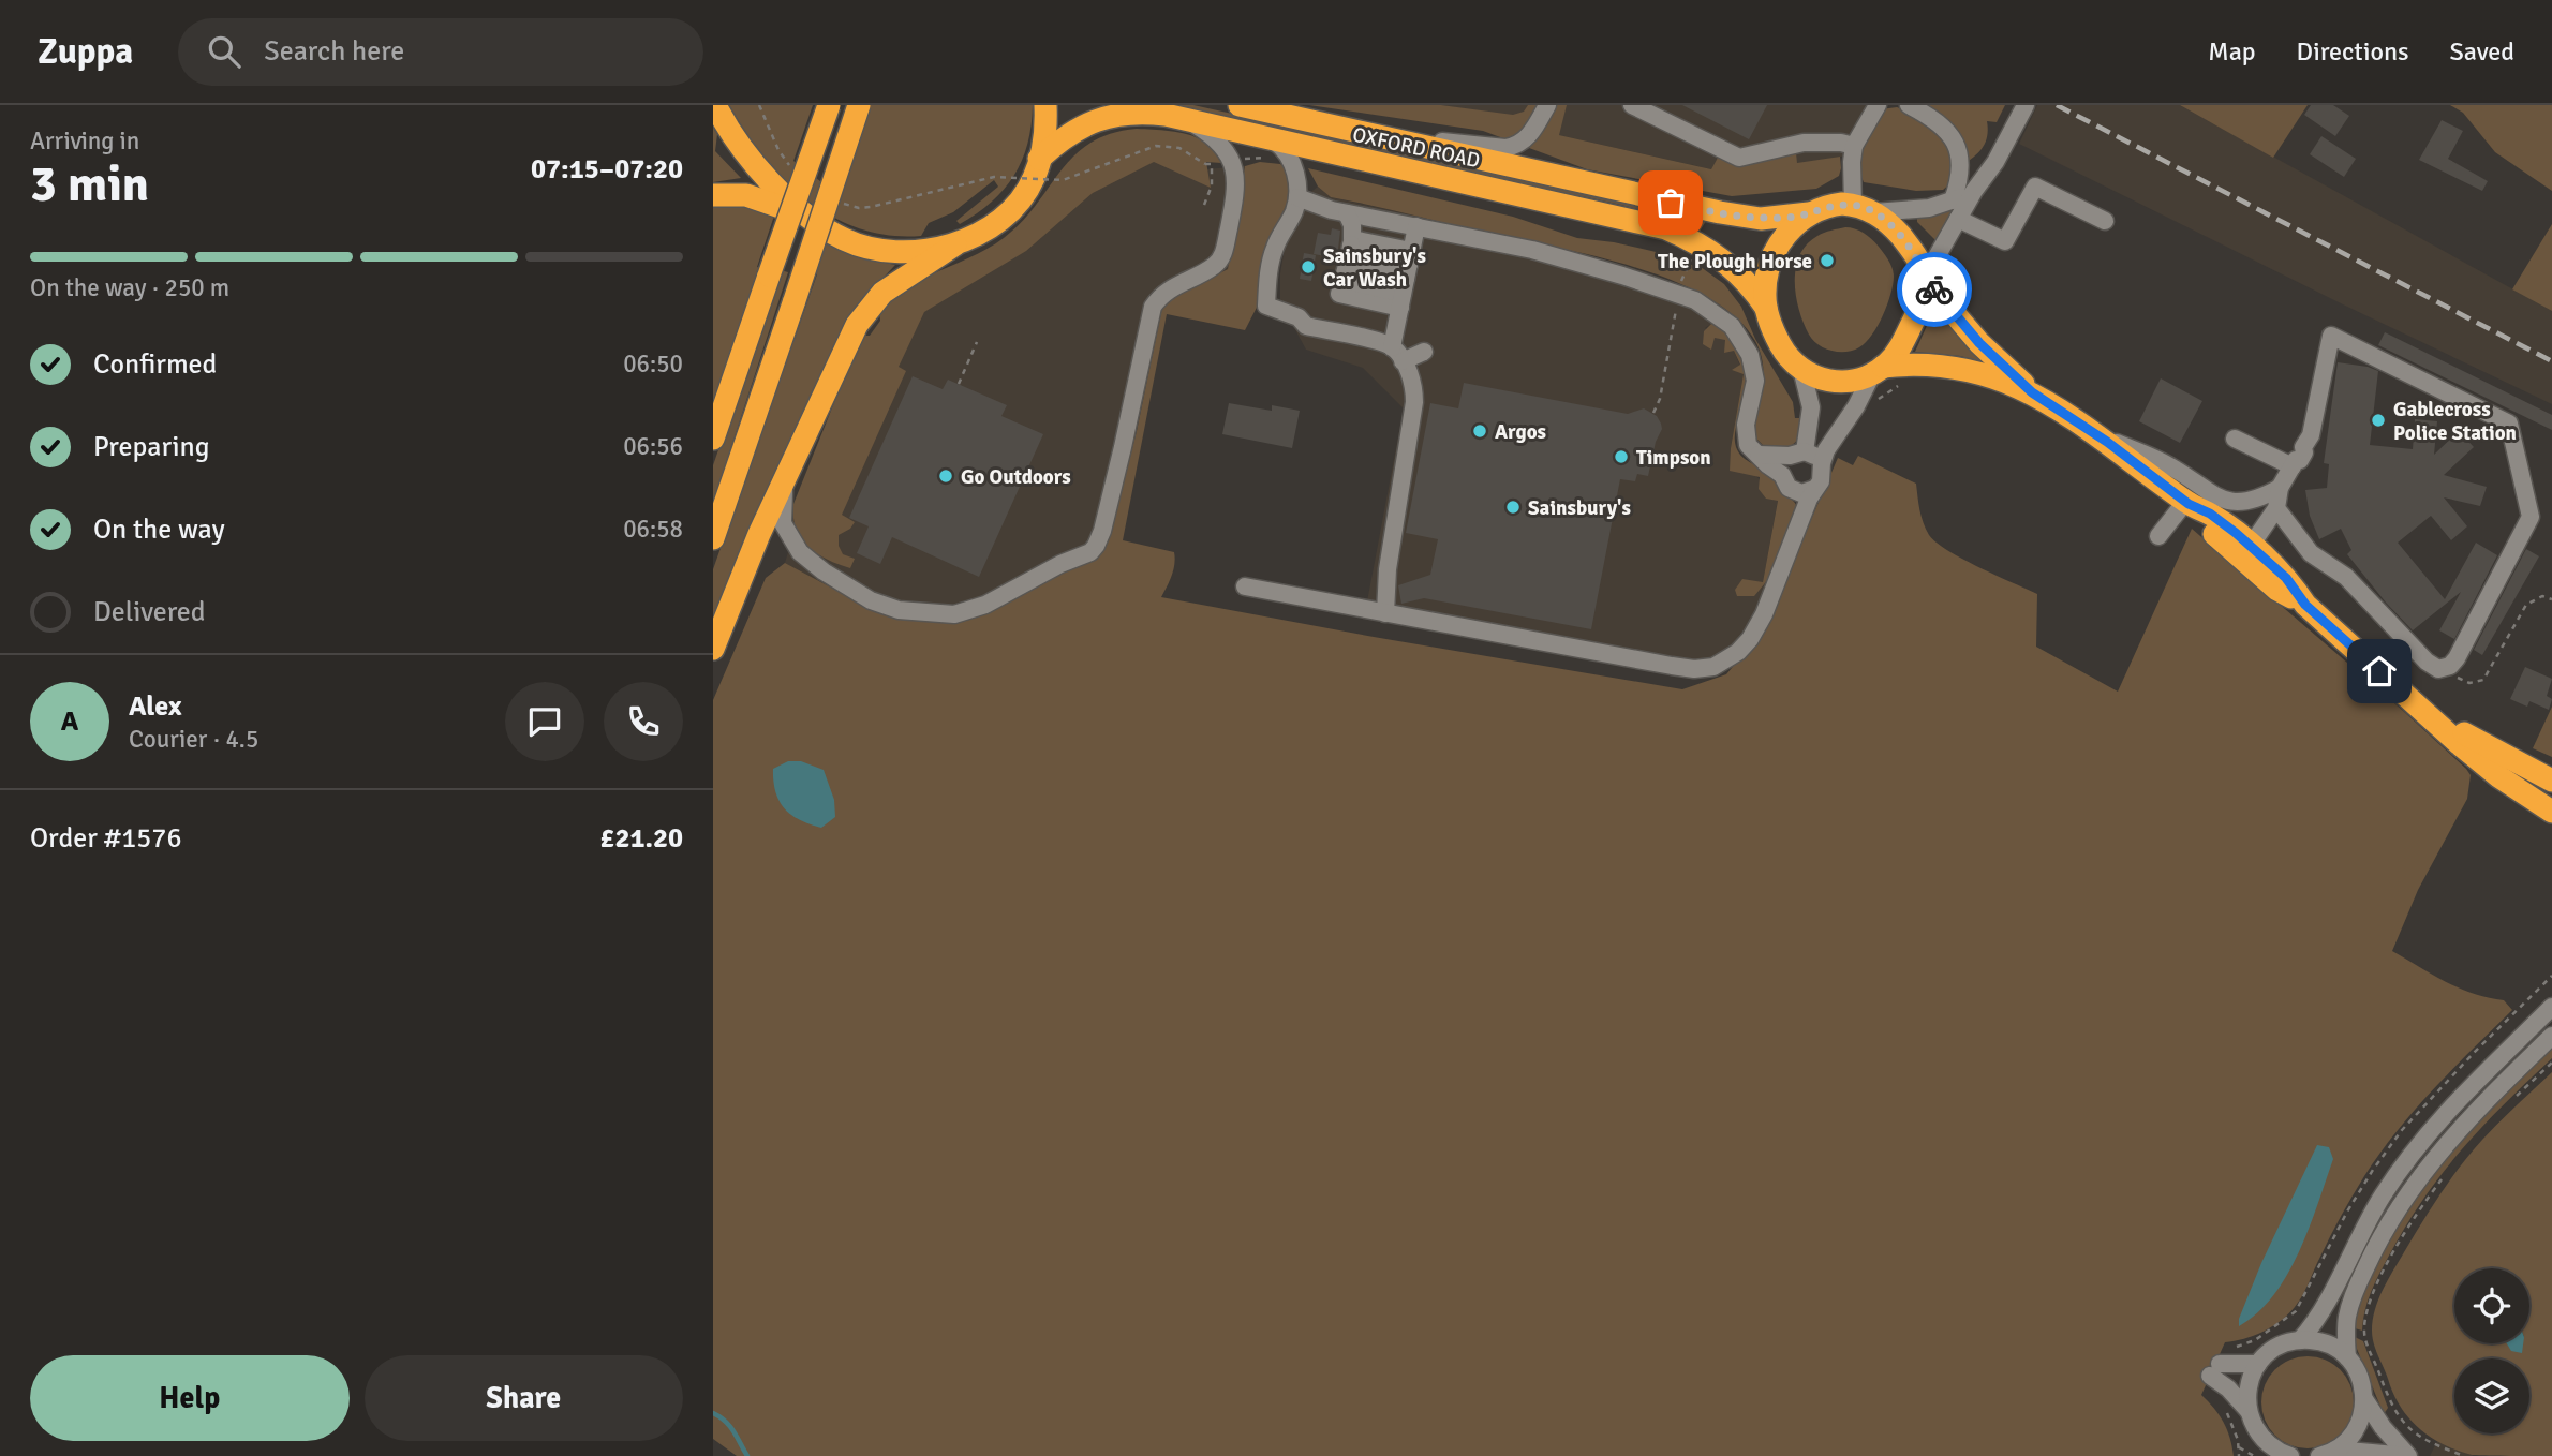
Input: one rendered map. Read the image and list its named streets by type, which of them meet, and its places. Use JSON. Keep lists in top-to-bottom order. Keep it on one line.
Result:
{"streets":{"highway":["OXFORD ROAD"]},"places":["The Plough Horse","Sainsbury's Car Wash","Gablecross Police Station","Argos","Timpson","Go Outdoors","Sainsbury's"],"page":{"header":"Zuppa","search":"Search here","nav":["Map","Directions","Saved"],"heading":["3 min","Arriving in","07:15–07:20"],"panel":["Alex","Courier · 4.5","Order #1576","£21.20"],"bar":"On the way · 250 m","list":[["Confirmed","06:50"],["Preparing","06:56"],["On the way","06:58"],"Delivered"],"round":"A","buttons":["Help","Share"]}}
